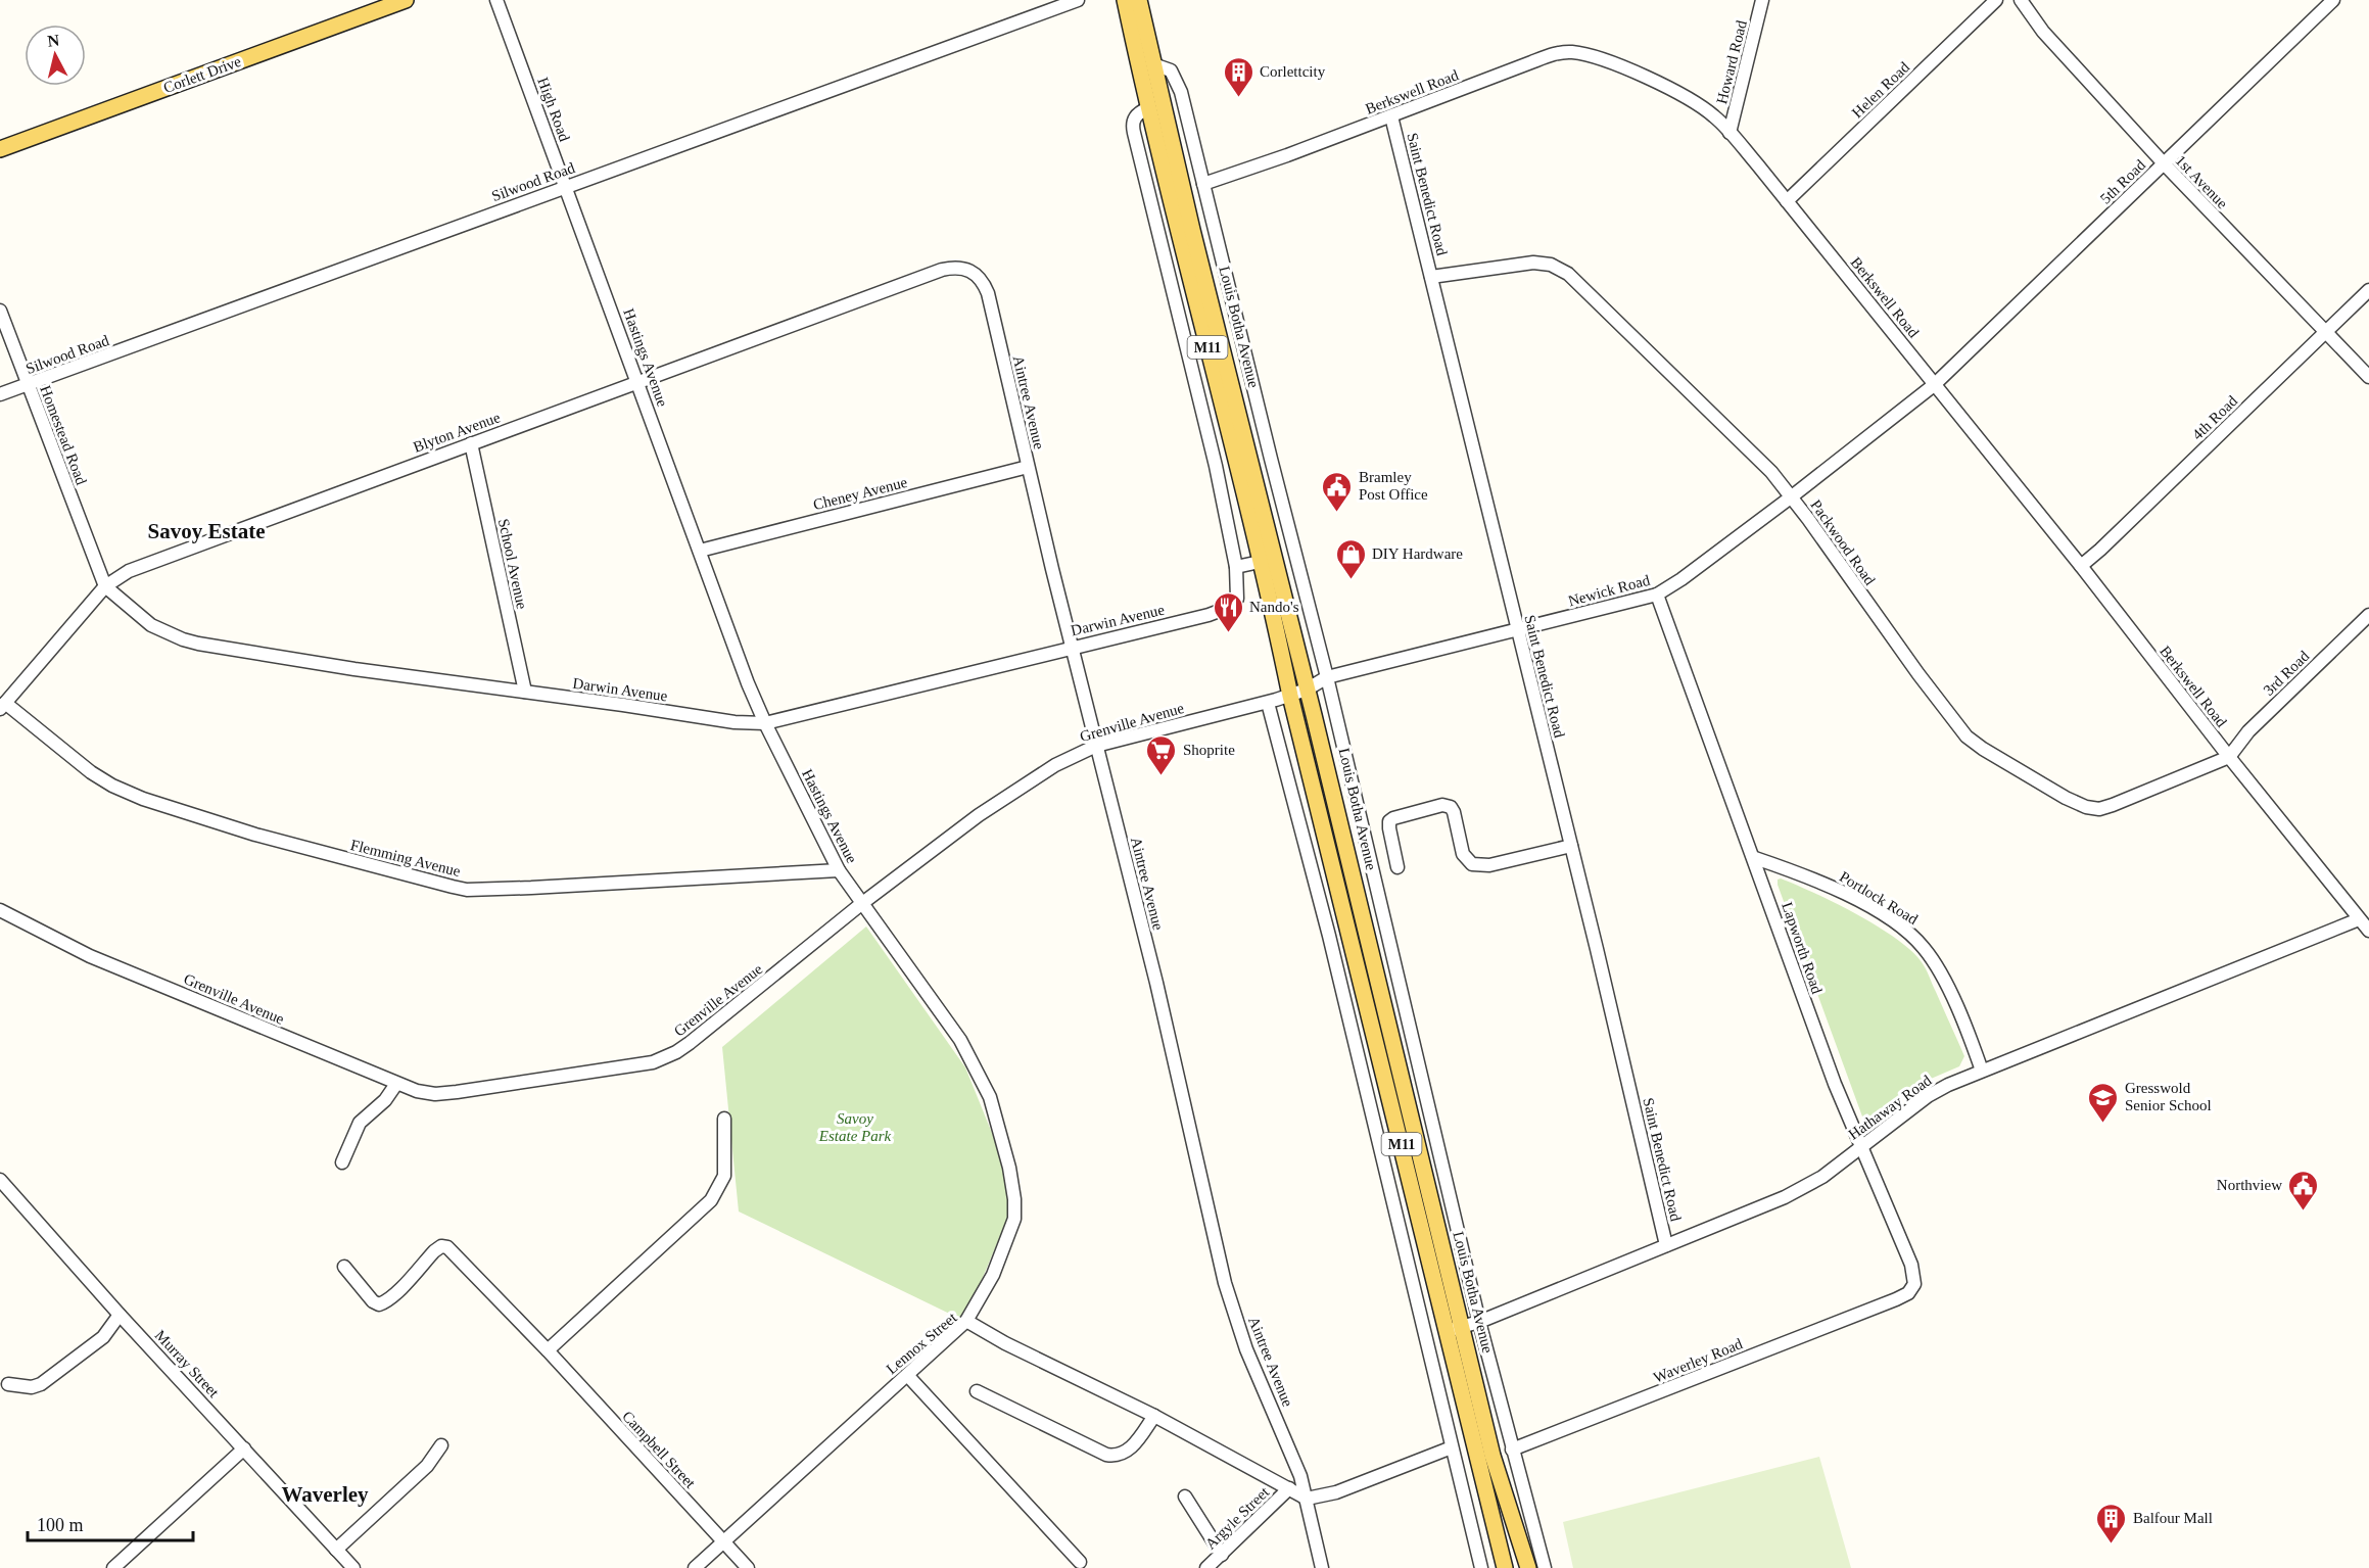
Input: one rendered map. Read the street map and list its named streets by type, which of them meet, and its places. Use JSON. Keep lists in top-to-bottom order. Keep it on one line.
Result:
{"streets":{"main road":["Corlett Drive","Louis Botha Avenue","M11"],"street":["Howard Road","Helen Road","Berkswell Road","High Road","Silwood Road","5th Road","1st Avenue","Saint Benedict Road","Hastings Avenue","Aintree Avenue","4th Road","Blyton Avenue","Homestead Road","Cheney Avenue","Packwood Road","School Avenue","Newick Road","Darwin Avenue","3rd Road","Grenville Avenue","Flemming Avenue","Portlock Road","Lapworth Road","Hathaway Road","Lennox Street","Waverley Road","Murray Street","Campbell Street","Argyle Street"]},"crossings":[["Howard Road","Berkswell Road"],["Helen Road","Berkswell Road"],["Berkswell Road","5th Road"],["Berkswell Road","Saint Benedict Road"],["Berkswell Road","Louis Botha Avenue"],["Berkswell Road","4th Road"],["Berkswell Road","Packwood Road"],["Berkswell Road","Newick Road"],["Berkswell Road","3rd Road"],["Berkswell Road","Hathaway Road"],["High Road","Silwood Road"],["High Road","Hastings Avenue"],["Silwood Road","Homestead Road"],["5th Road","1st Avenue"],["5th Road","Newick Road"],["1st Avenue","4th Road"],["Saint Benedict Road","Packwood Road"],["Saint Benedict Road","Newick Road"],["Saint Benedict Road","Hathaway Road"],["Louis Botha Avenue","Newick Road"],["Louis Botha Avenue","Grenville Avenue"],["Louis Botha Avenue","Hathaway Road"],["Louis Botha Avenue","Waverley Road"],["M11","Grenville Avenue"],["M11","Hathaway Road"],["Hastings Avenue","Blyton Avenue"],["Hastings Avenue","Cheney Avenue"],["Hastings Avenue","Darwin Avenue"],["Hastings Avenue","Grenville Avenue"],["Hastings Avenue","Flemming Avenue"],["Hastings Avenue","Lennox Street"],["Aintree Avenue","Blyton Avenue"],["Aintree Avenue","Cheney Avenue"],["Aintree Avenue","Darwin Avenue"],["Aintree Avenue","Grenville Avenue"],["Aintree Avenue","Lennox Street"],["Blyton Avenue","School Avenue"],["Blyton Avenue","Darwin Avenue"],["Blyton Avenue","Flemming Avenue"],["Homestead Road","Darwin Avenue"],["Packwood Road","Newick Road"],["Packwood Road","3rd Road"],["School Avenue","Darwin Avenue"],["Newick Road","Grenville Avenue"],["Newick Road","Lapworth Road"],["Portlock Road","Lapworth Road"],["Portlock Road","Hathaway Road"],["Lapworth Road","Hathaway Road"],["Lapworth Road","Waverley Road"],["Lennox Street","Campbell Street"],["Lennox Street","Argyle Street"]],"districts":["Savoy Estate","Waverley"],"parks":["Savoy Estate Park"],"places":{"building":["Corlettcity","Balfour Mall"],"public building":["Bramley Post Office","Northview"],"shop":["DIY Hardware"],"restaurant":["Nando's"],"supermarket":["Shoprite"],"school or university":["Gresswold Senior School"]},"scale_bar":"100 m","north":"top"}
